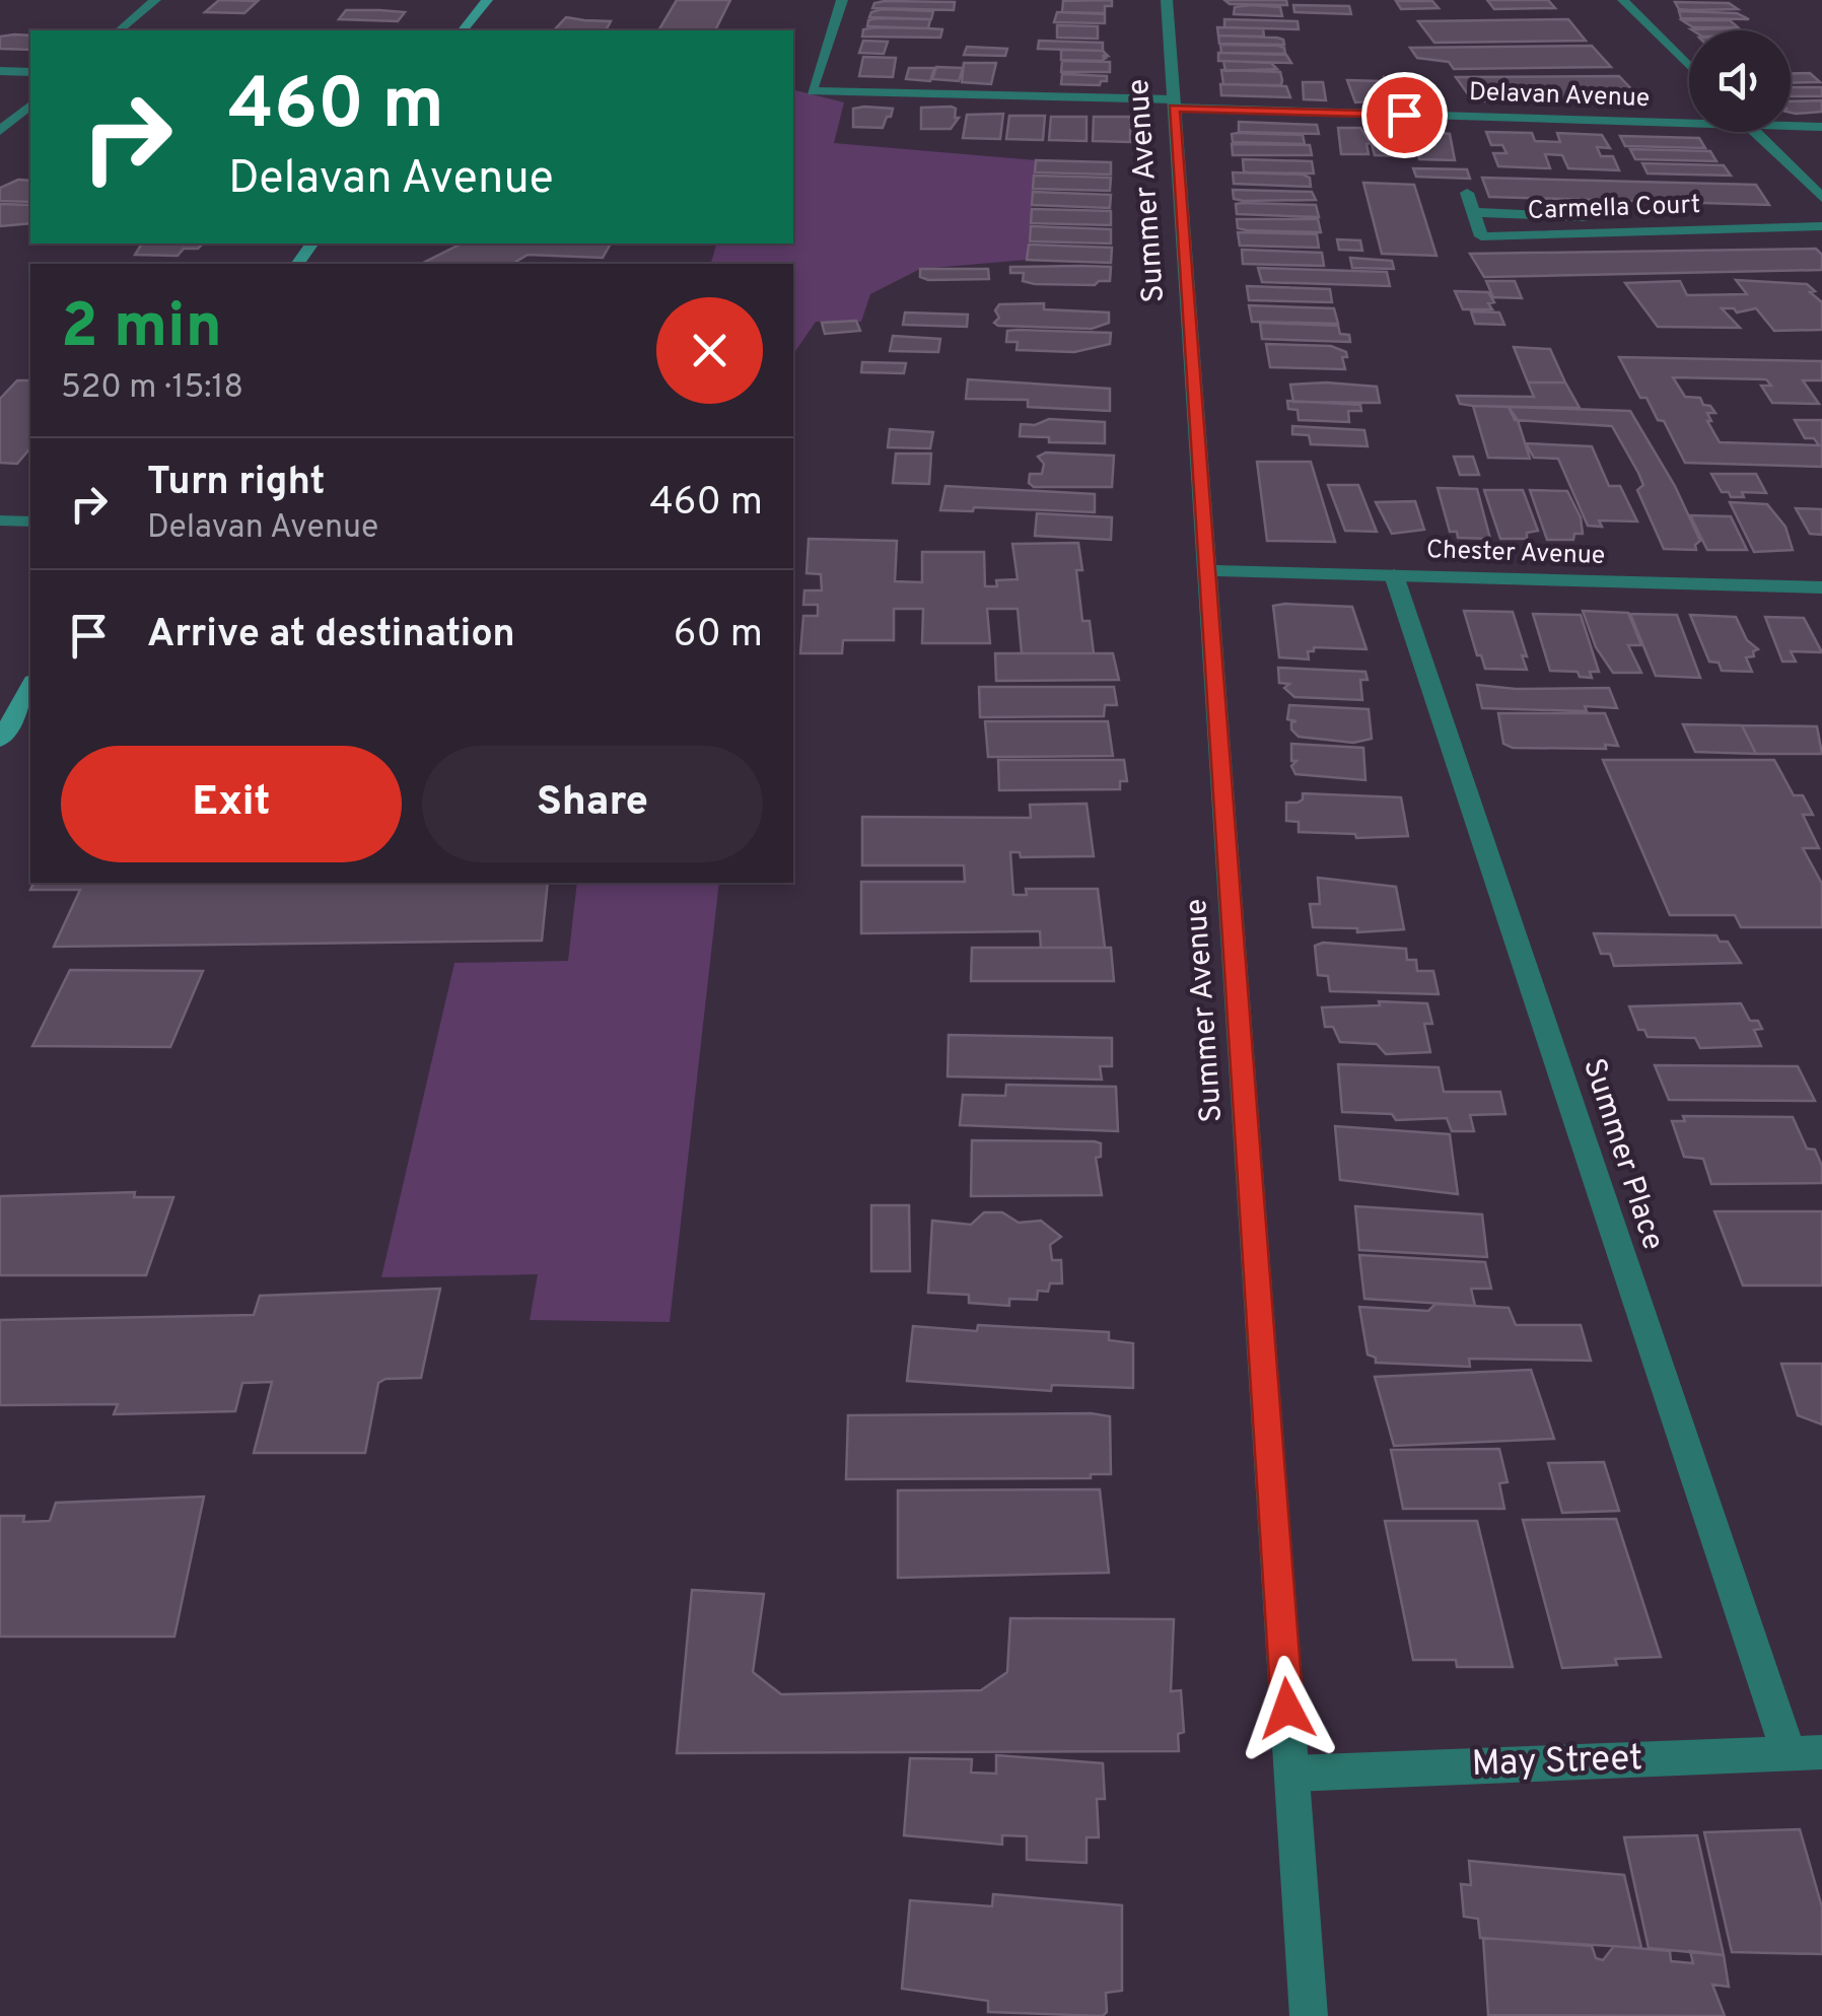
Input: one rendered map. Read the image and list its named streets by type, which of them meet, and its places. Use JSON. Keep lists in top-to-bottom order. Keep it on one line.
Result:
{"streets":{"street":["Delavan Avenue","Summer Avenue","Carmella Court","Chester Avenue","Summer Place","May Street"]},"crossings":[["Delavan Avenue","Summer Avenue"],["Summer Avenue","Chester Avenue"],["Summer Avenue","May Street"],["Chester Avenue","Summer Place"],["Summer Place","May Street"]],"page":{"turn":["460 m","Delavan Avenue"],"heading":["2 min","520 m · 15:18"],"list":[{"name":"Turn right","note":"Delavan Avenue","value":"460 m"},{"name":"Arrive at destination","value":"60 m"}],"buttons":["Exit","Share"]}}
